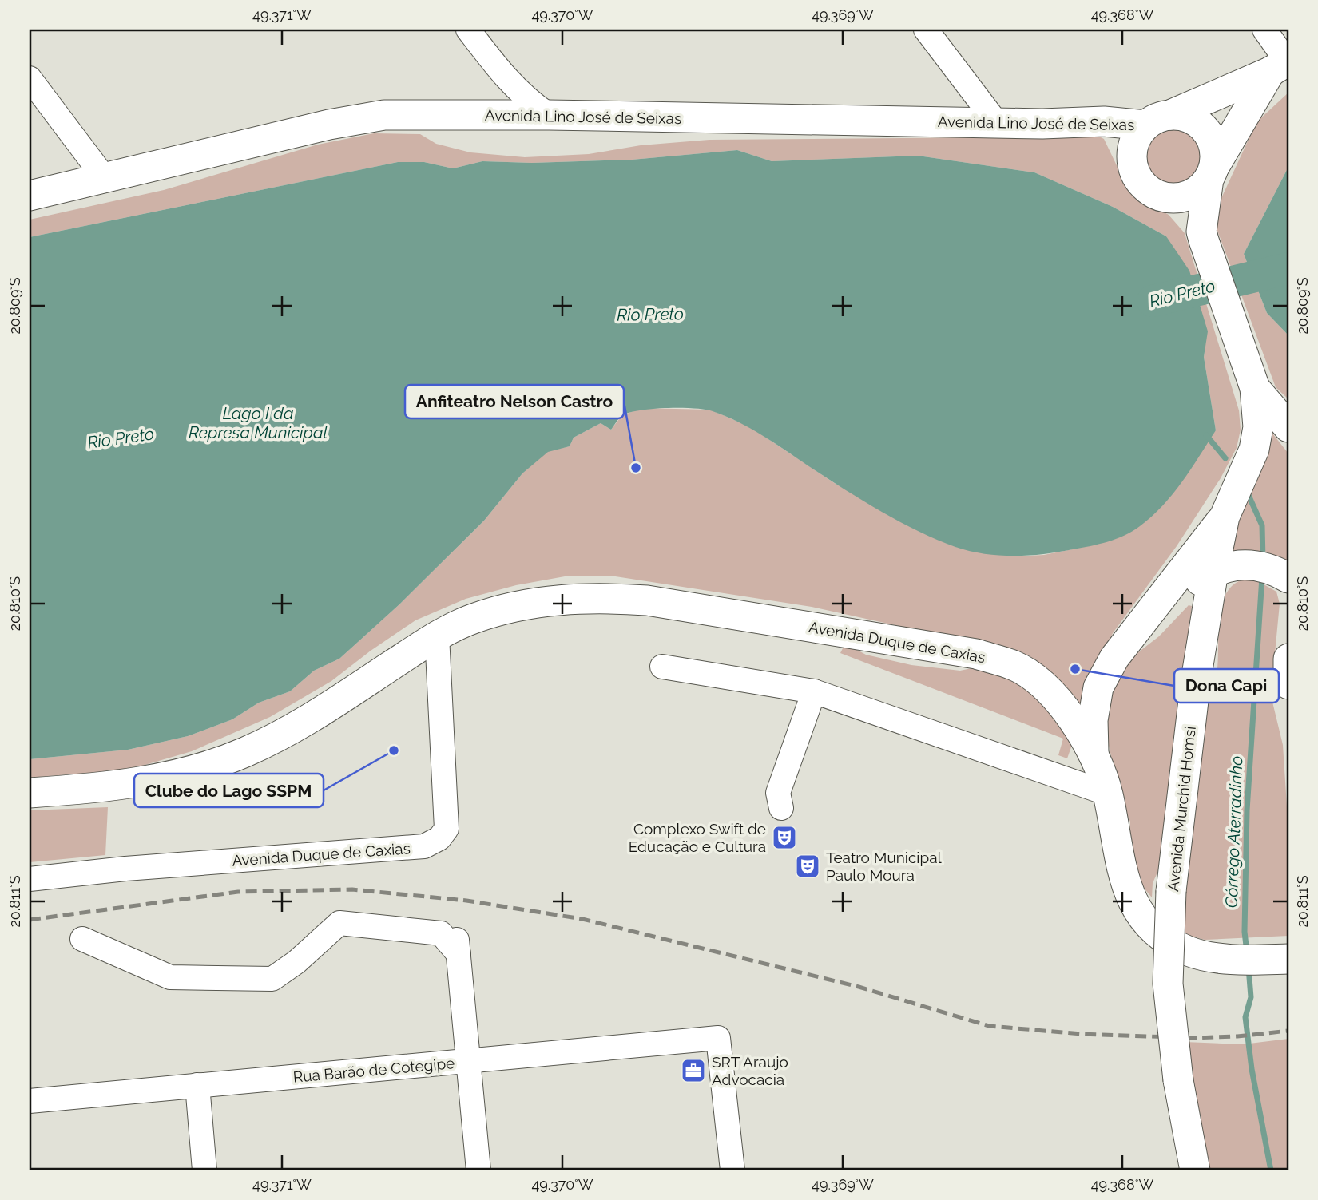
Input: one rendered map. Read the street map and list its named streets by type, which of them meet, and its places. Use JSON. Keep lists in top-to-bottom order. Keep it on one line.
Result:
{"streets":{"main road":["Avenida Lino José de Seixas","Avenida Duque de Caxias","Avenida Murchid Homsi"],"street":["Rua Barão de Cotegipe"]},"crossings":[["Avenida Lino José de Seixas","Avenida Murchid Homsi"]],"water":["Rio Preto","Lago I da Represa Municipal","Córrego Aterradinho"],"places":{"other":["Anfiteatro Nelson Castro","Dona Capi","Clube do Lago SSPM"],"theatre":["Complexo Swift de Educação e Cultura","Teatro Municipal Paulo Moura"],"office":["SRT Araujo Advocacia"]},"coordinates":["49.371°W","49.370°W","49.369°W","49.368°W","20.809°S","20.810°S","20.811°S"]}
